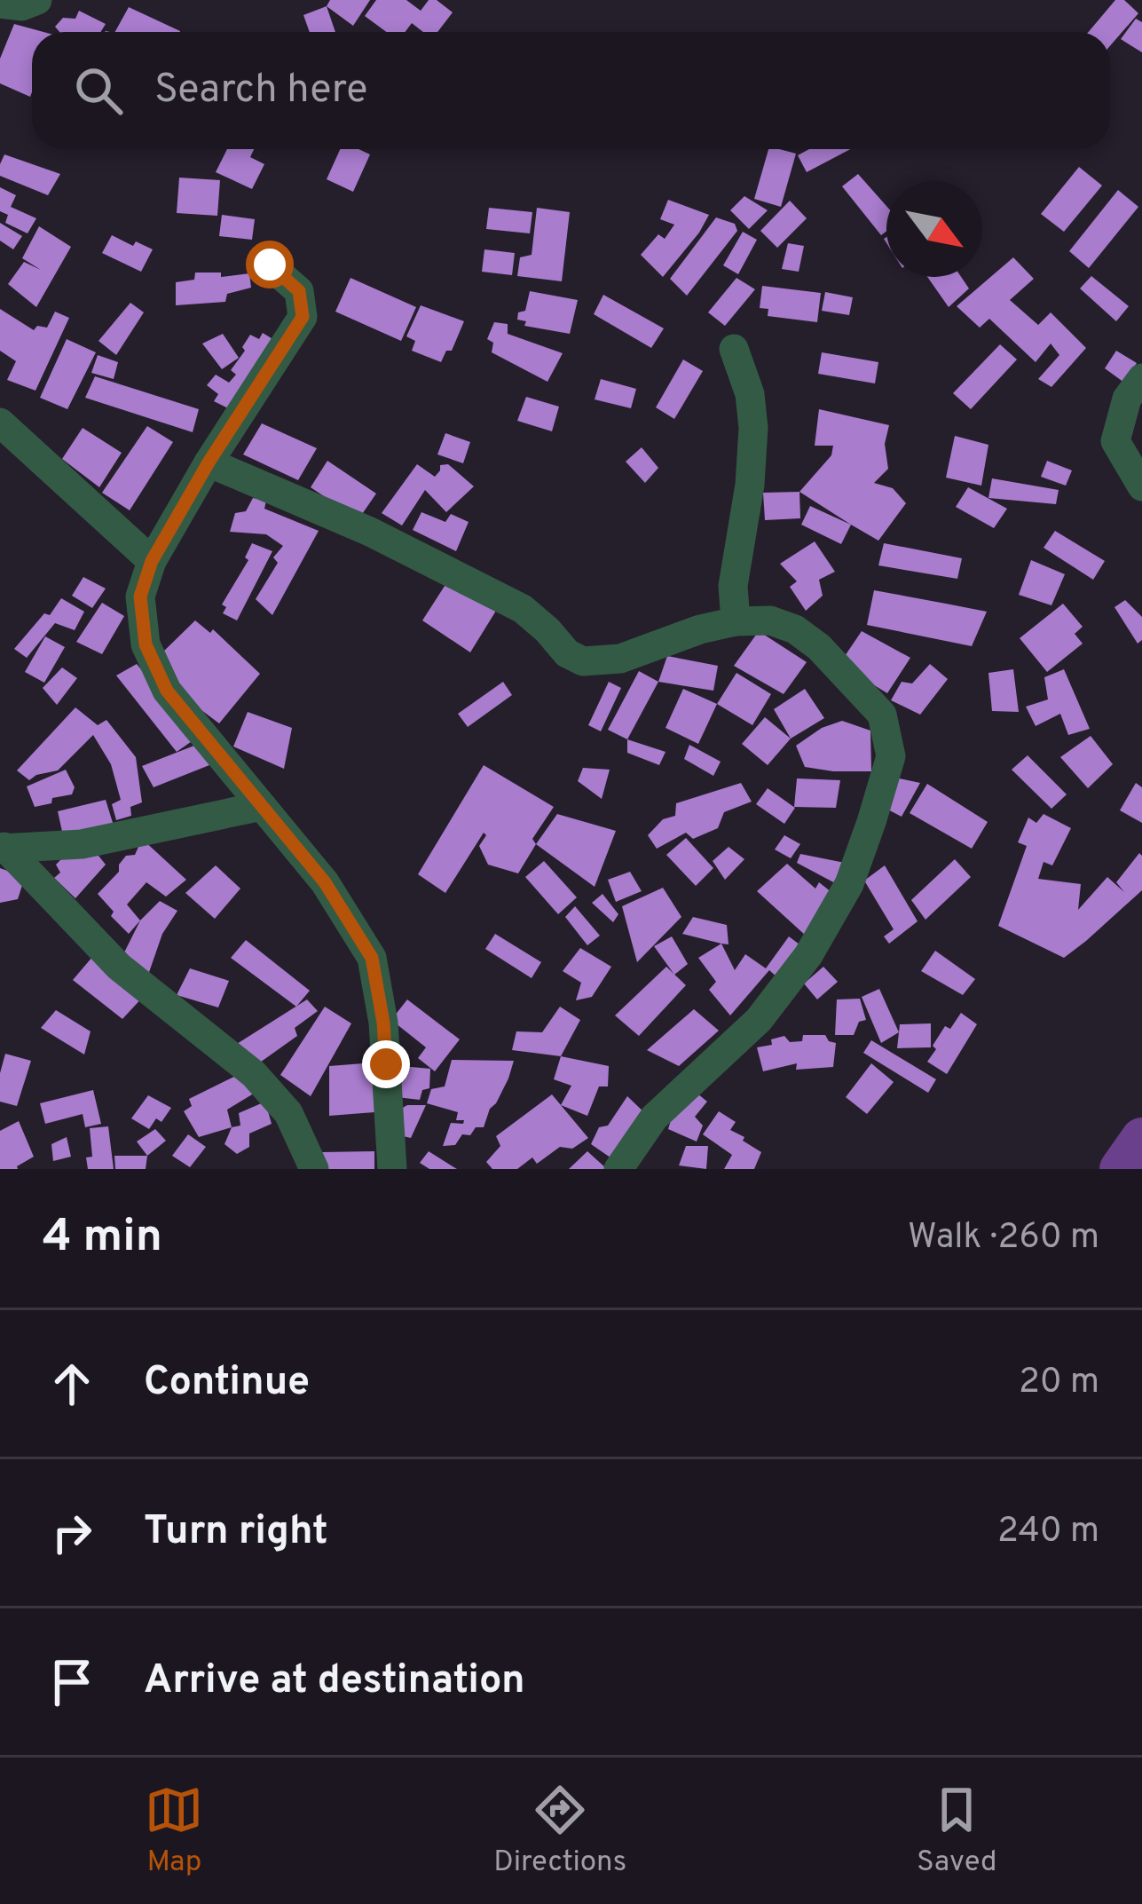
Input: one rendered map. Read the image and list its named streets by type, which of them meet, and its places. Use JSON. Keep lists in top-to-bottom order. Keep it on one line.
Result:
{"north":"bottom right","page":{"search":"Search here","heading":["4 min","Walk · 260 m"],"list":[["Continue","20 m"],["Turn right","240 m"],"Arrive at destination"],"nav":["Map","Directions","Saved"]}}
